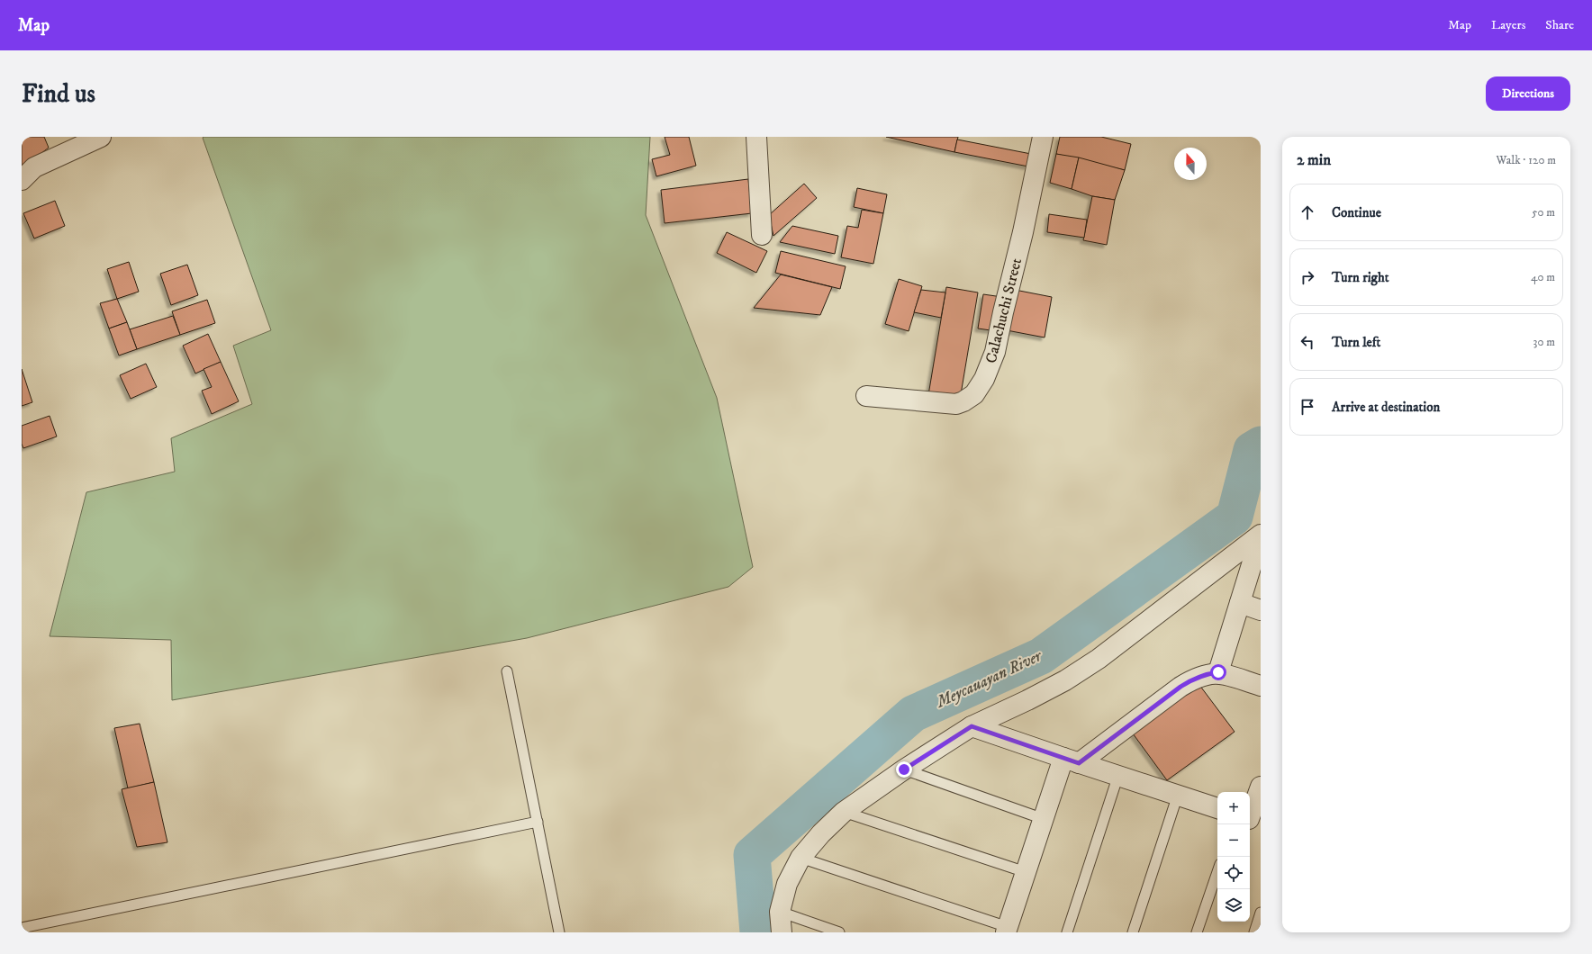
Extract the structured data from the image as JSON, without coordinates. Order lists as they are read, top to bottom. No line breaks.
{"streets":{"street":["Calachuchi Street"]},"water":["Meycauayan River"],"north":"top","page":{"header":"Map","nav":["Map","Layers","Share"],"buttons":"Directions","title":"Find us","heading":["2 min","Walk · 120 m"],"list":[["Continue","50 m"],["Turn right","40 m"],["Turn left","30 m"],"Arrive at destination"],"map_buttons":["+","−"]}}
